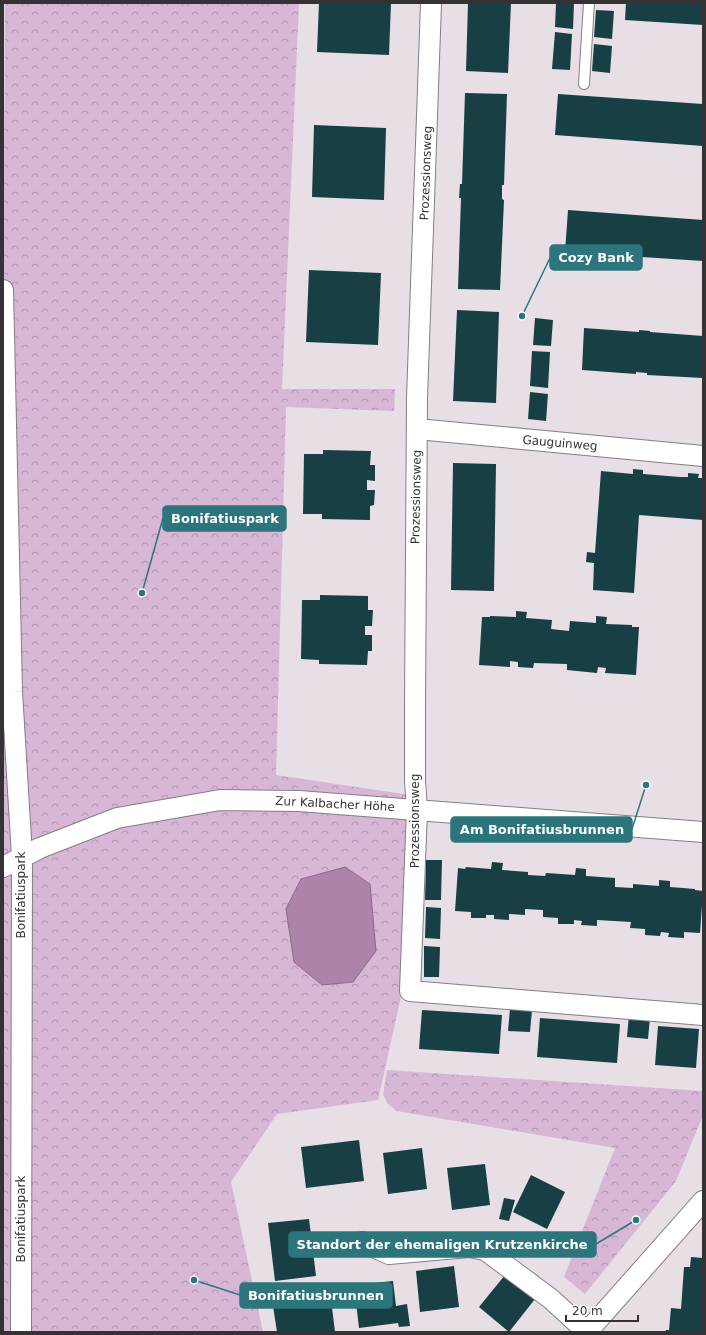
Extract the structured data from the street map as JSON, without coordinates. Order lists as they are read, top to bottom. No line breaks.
{"streets":{"street":["Prozessionsweg","Gauguinweg","Zur Kalbacher Höhe","Bonifatiuspark"]},"crossings":[["Prozessionsweg","Gauguinweg"],["Prozessionsweg","Zur Kalbacher Höhe"],["Zur Kalbacher Höhe","Bonifatiuspark"]],"places":["Cozy Bank","Bonifatiuspark","Am Bonifatiusbrunnen","Standort der ehemaligen Krutzenkirche","Bonifatiusbrunnen"],"scale_bar":"20 m"}
